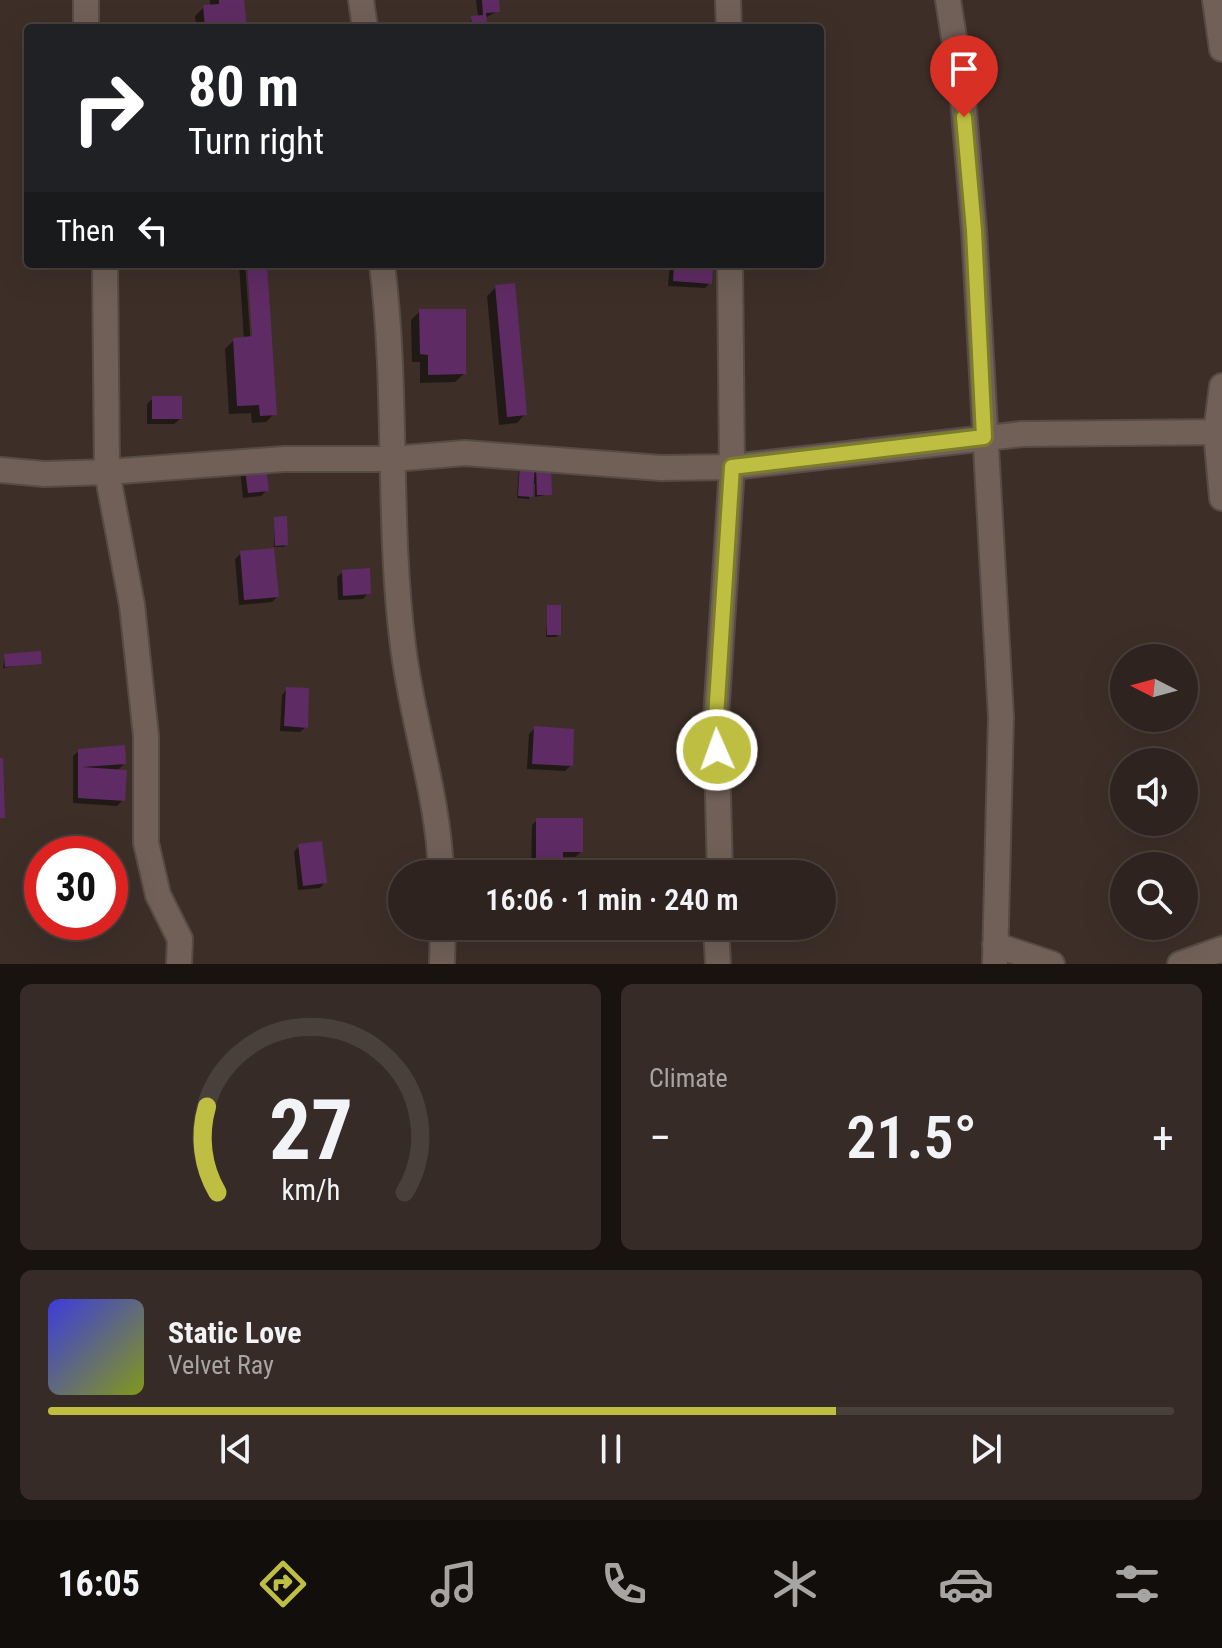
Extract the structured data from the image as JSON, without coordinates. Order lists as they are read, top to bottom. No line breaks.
{"north":"left","page":{"turn":["80 m","Turn right"],"then":"Then","limit":"30","trip":"16:06 · 1 min · 240 m","tile":"Climate","heat":["−","21.5°","+"],"song":["Static Love","Velvet Ray"],"tabs":"16:05","gauge":["27","km/h"]}}
